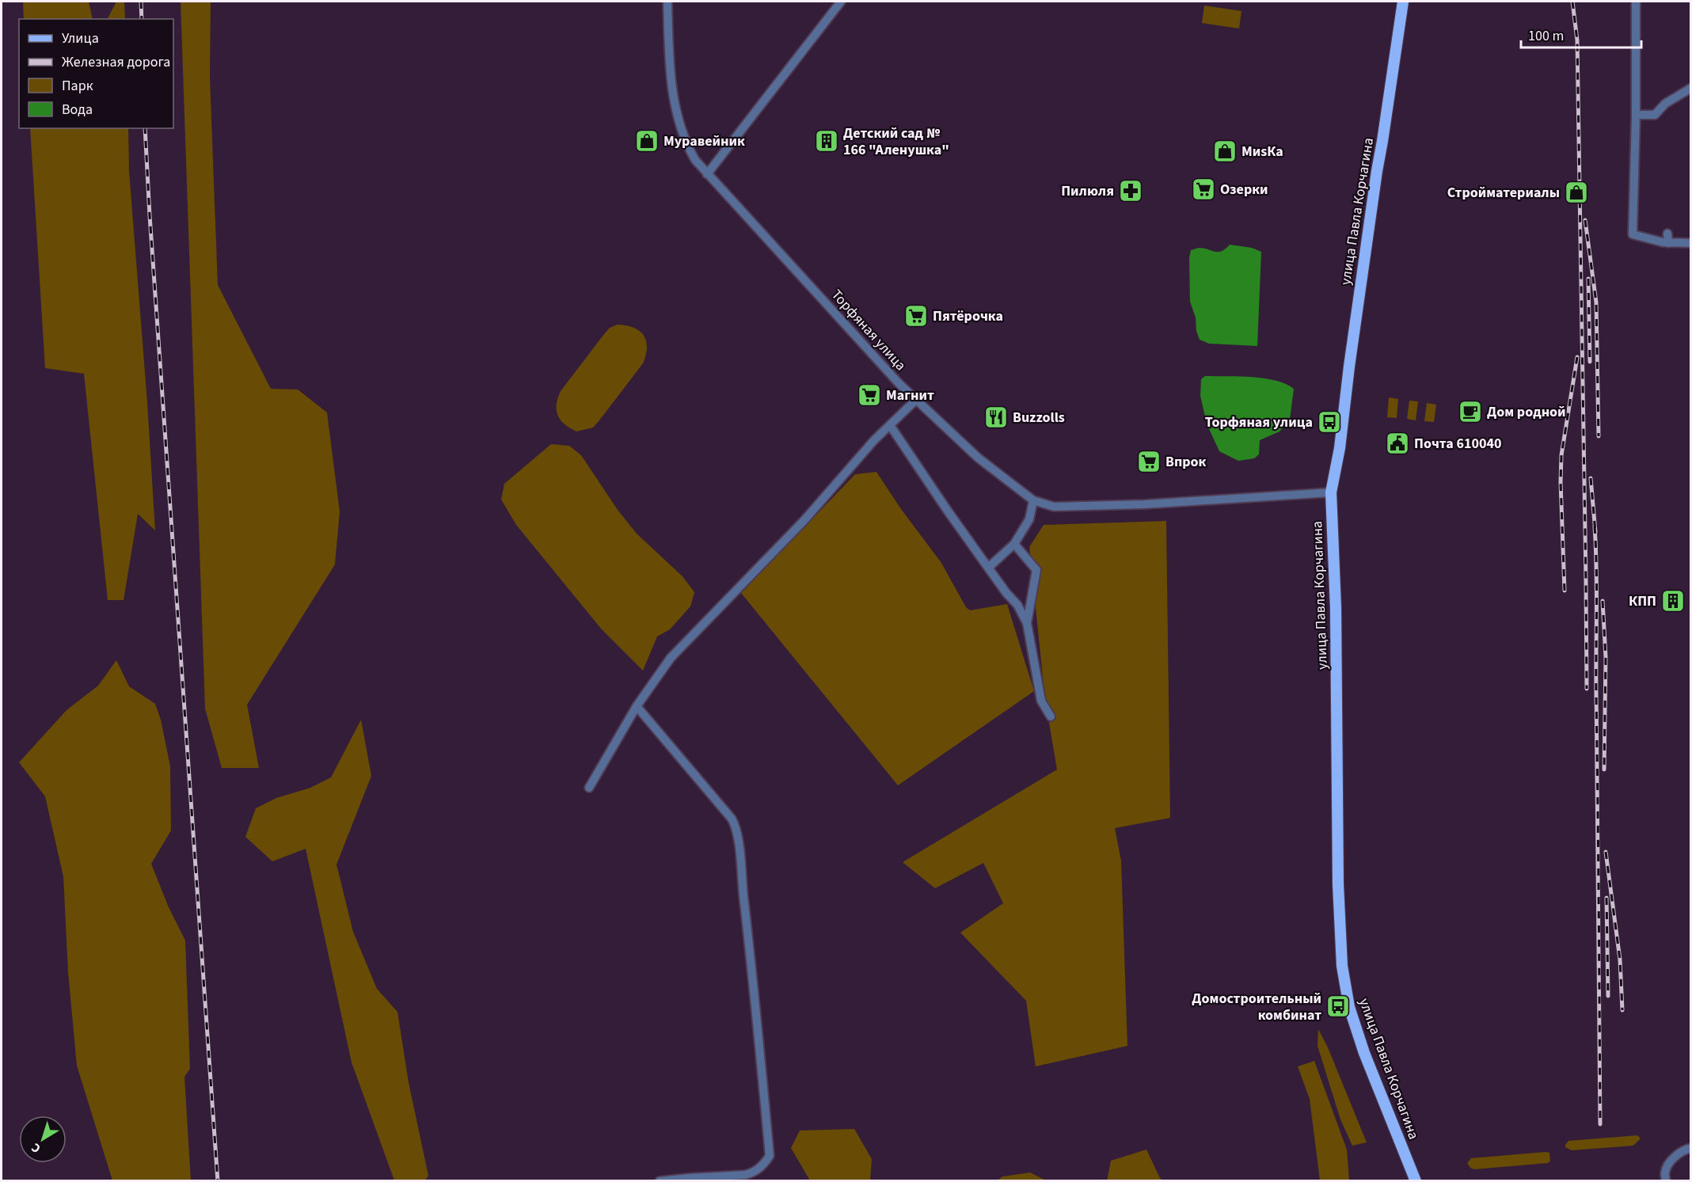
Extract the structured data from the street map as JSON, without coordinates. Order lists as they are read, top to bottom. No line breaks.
{"streets":{"main road":["улица Павла Корчагина"],"street":["Торфяная улица"]},"crossings":[["улица Павла Корчагина","Торфяная улица"]],"places":{"shop":["Муравейник","МиsКа","Стройматериалы"],"building":["Детский сад № 166 \"Аленушка\"","КПП"],"supermarket":["Озерки","Пятёрочка","Магнит","Впрок"],"pharmacy":["Пилюля"],"cafe":["Дом родной"],"restaurant":["Buzzolls"],"bus stop":["Торфяная улица","Домостроительный комбинат"],"public building":["Почта 610040"]},"legend":["Улица","Железная дорога","Парк","Вода"],"scale_bar":"100 m","north":"bottom left"}
